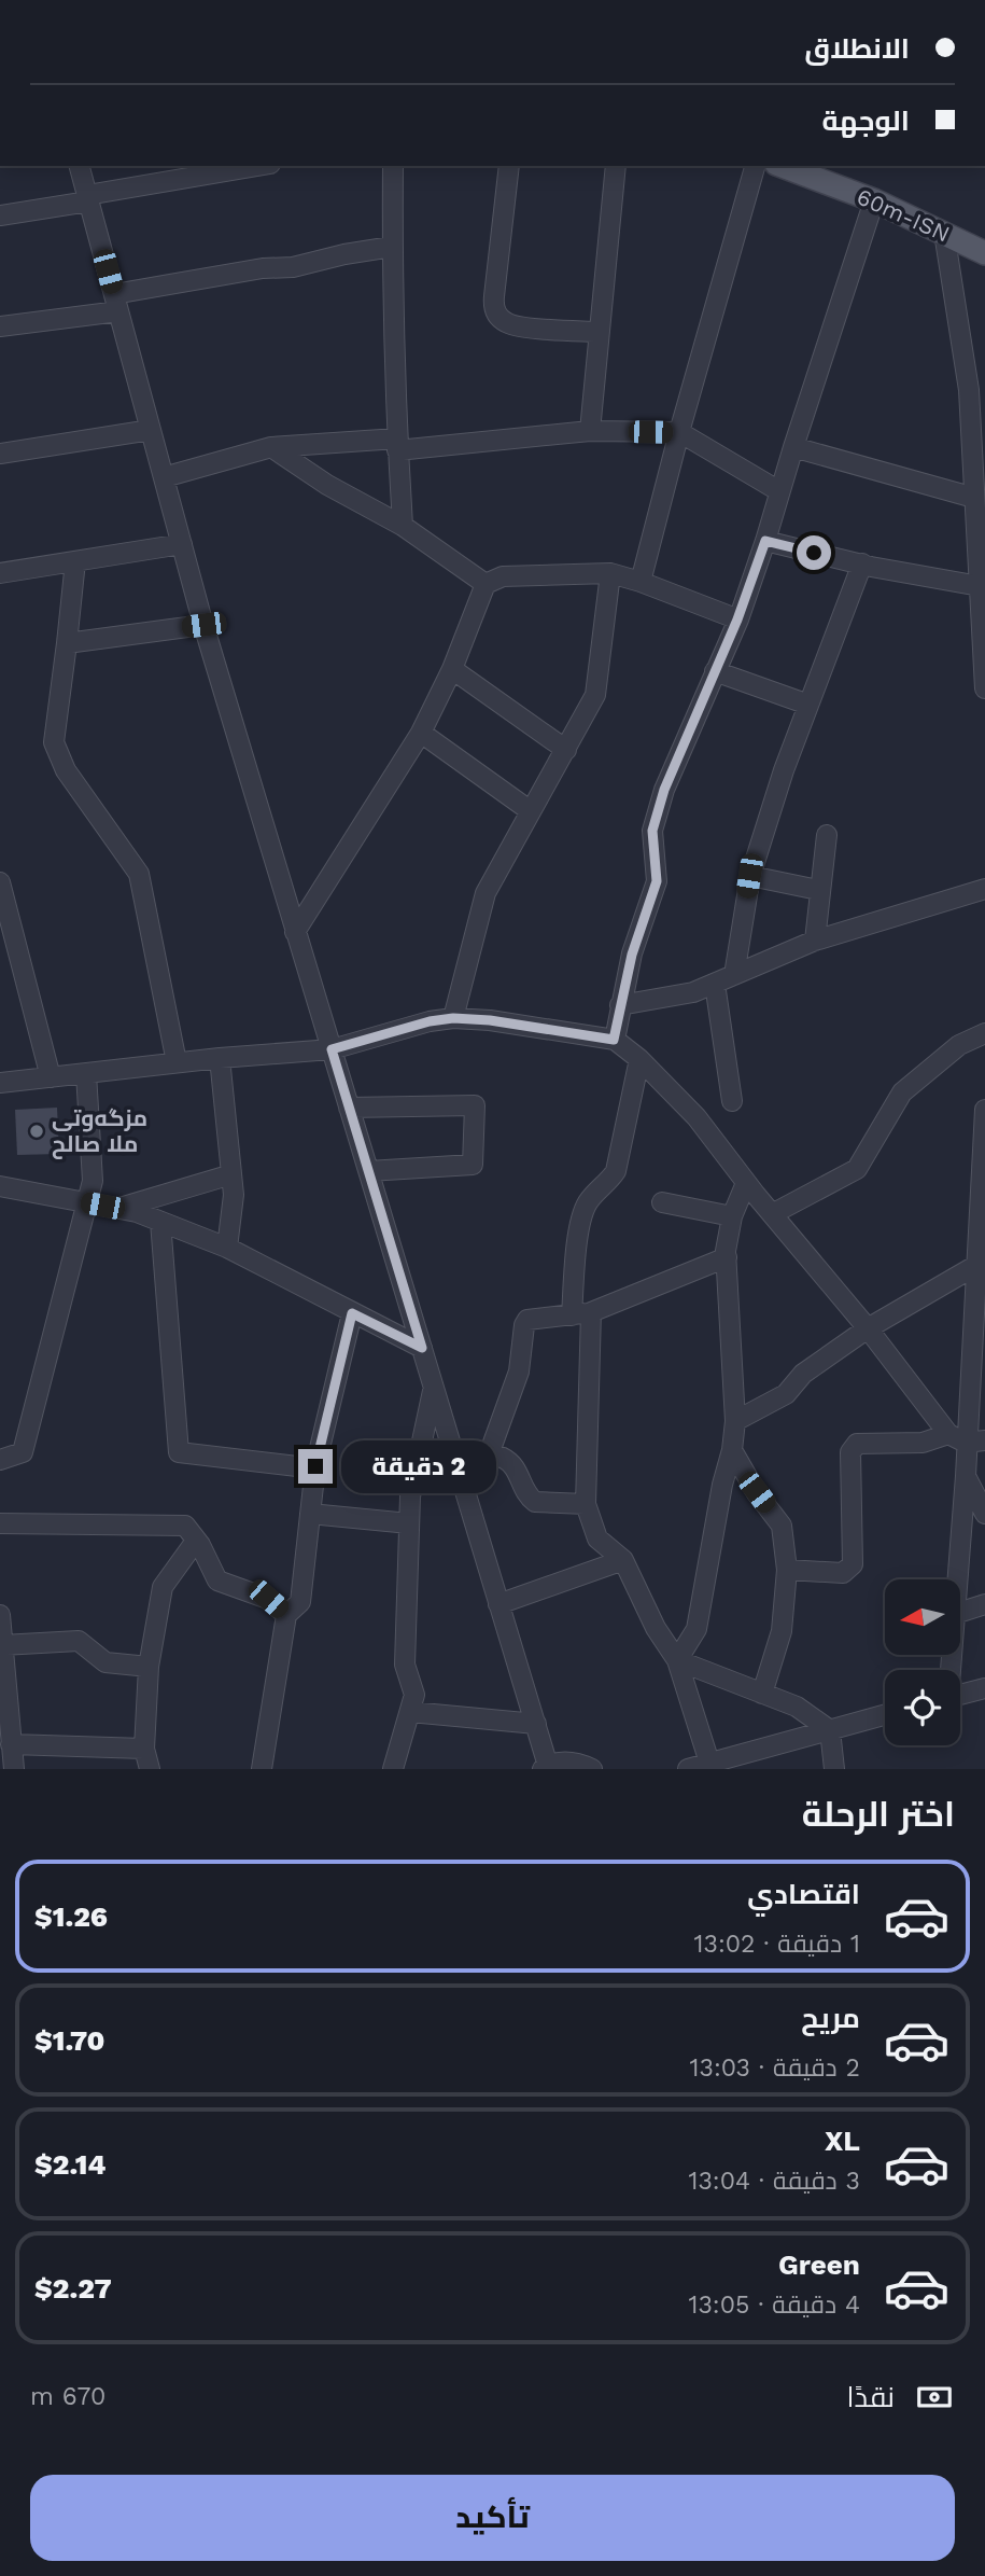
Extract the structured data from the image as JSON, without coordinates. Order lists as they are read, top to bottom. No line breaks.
{"streets":{"main road":["60m-ISN"]},"places":["مزگه‌وتی ملا صالح"],"north":"left","page":{"banner":["الانطلاق","الوجهة"],"bubble":"2 دقيقة","heading":"اختر الرحلة","list":[{"name":"اقتصادي","note":"1 دقيقة · 13:02","value":"$1.26"},{"name":"مريح","note":"2 دقيقة · 13:03","value":"$1.70"},{"name":"XL","note":"3 دقيقة · 13:04","value":"$2.14"},{"name":"Green","note":"4 دقيقة · 13:05","value":"$2.27"}],"pay":["نقدًا","670 m"],"buttons":"تأكيد"}}
